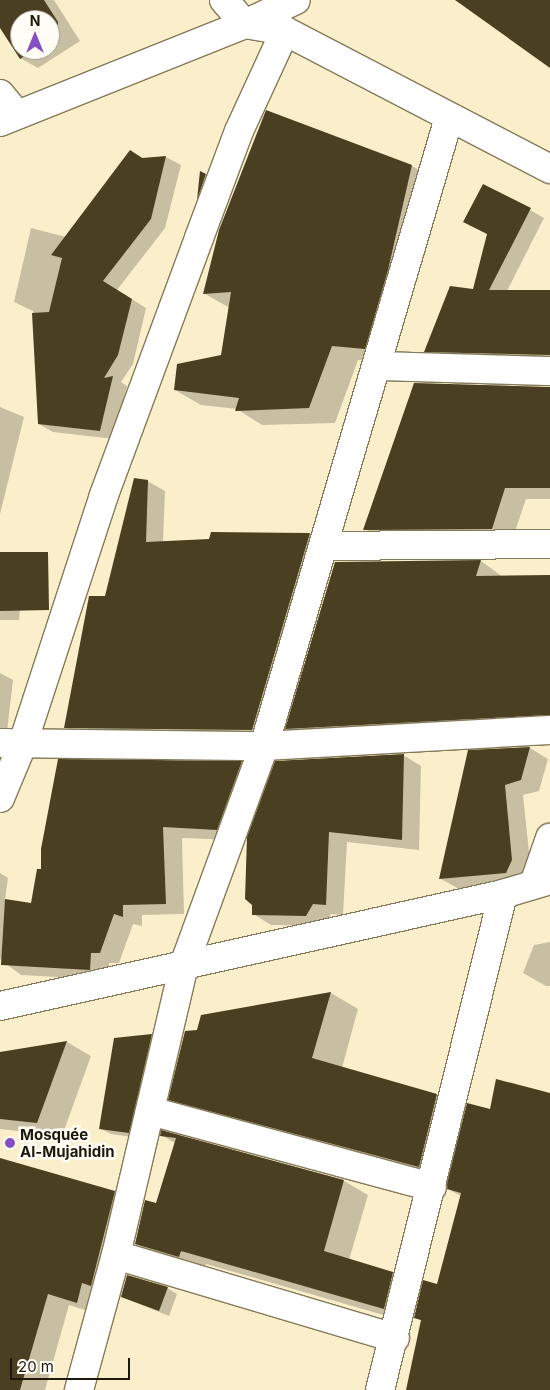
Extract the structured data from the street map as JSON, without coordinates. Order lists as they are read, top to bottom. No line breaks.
{"places":["Mosquée Al-Mujahidin"],"scale_bar":"20 m","north":"top"}
